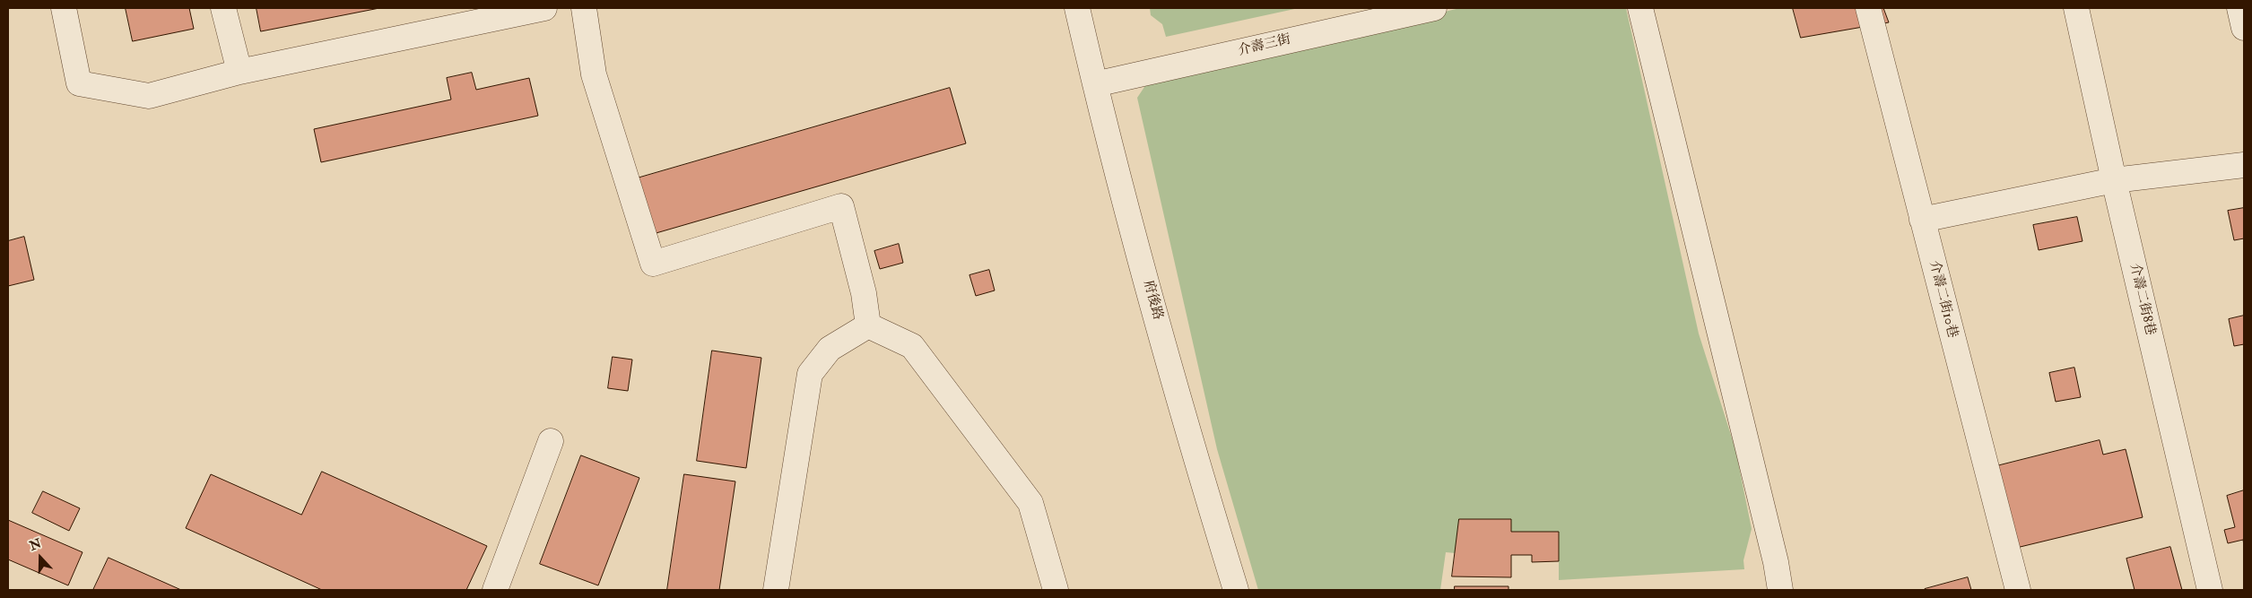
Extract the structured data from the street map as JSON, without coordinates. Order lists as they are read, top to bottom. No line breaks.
{"streets":{"street":["介壽三街","介壽二街10巷","介壽二街8巷","府後路"]},"crossings":[["介壽三街","府後路"]],"north":"top"}
